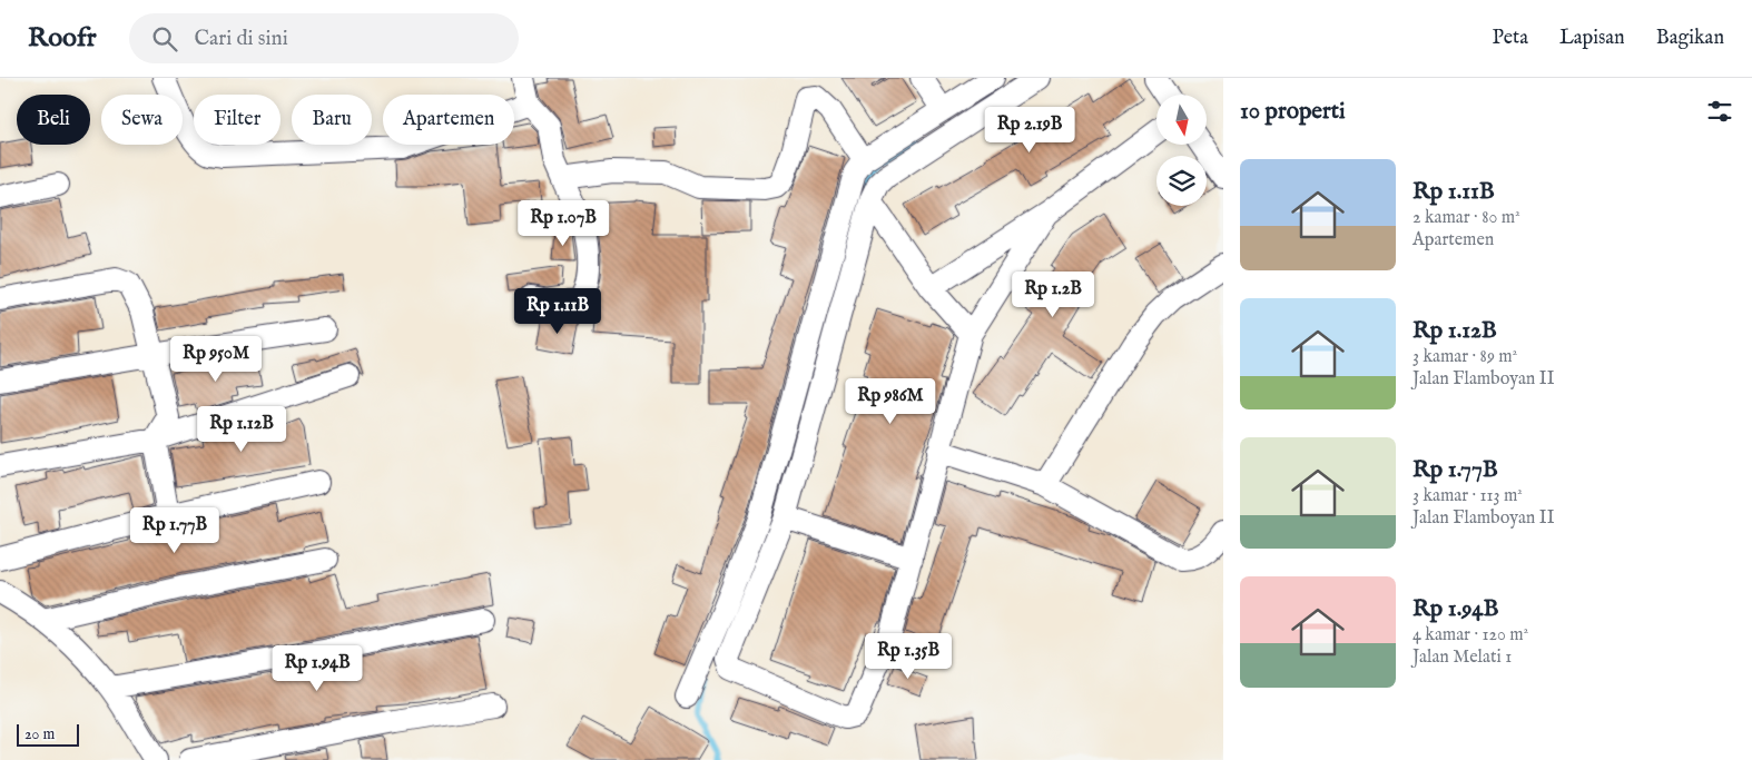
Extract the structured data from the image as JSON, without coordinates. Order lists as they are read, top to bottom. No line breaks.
{"scale_bar":"20 m","north":"bottom","page":{"header":"Roofr","search":"Cari di sini","nav":["Peta","Lapisan","Bagikan"],"heading":"10 properti","chip":["Beli","Sewa","Filter","Baru","Apartemen"],"price":["Rp 2.19B","Rp 1.07B","Rp 1.2B","Rp 1.11B","Rp 950M","Rp 986M","Rp 1.12B","Rp 1.77B","Rp 1.35B","Rp 1.94B"],"list":[{"name":"Rp 1.11B","note":"2 kamar · 80 m² · Apartemen"},{"name":"Rp 1.12B","note":"3 kamar · 89 m² · Jalan Flamboyan II"},{"name":"Rp 1.77B","note":"3 kamar · 113 m² · Jalan Flamboyan II"},{"name":"Rp 1.94B","note":"4 kamar · 120 m² · Jalan Melati 1"}],"scale":"20 m"}}
